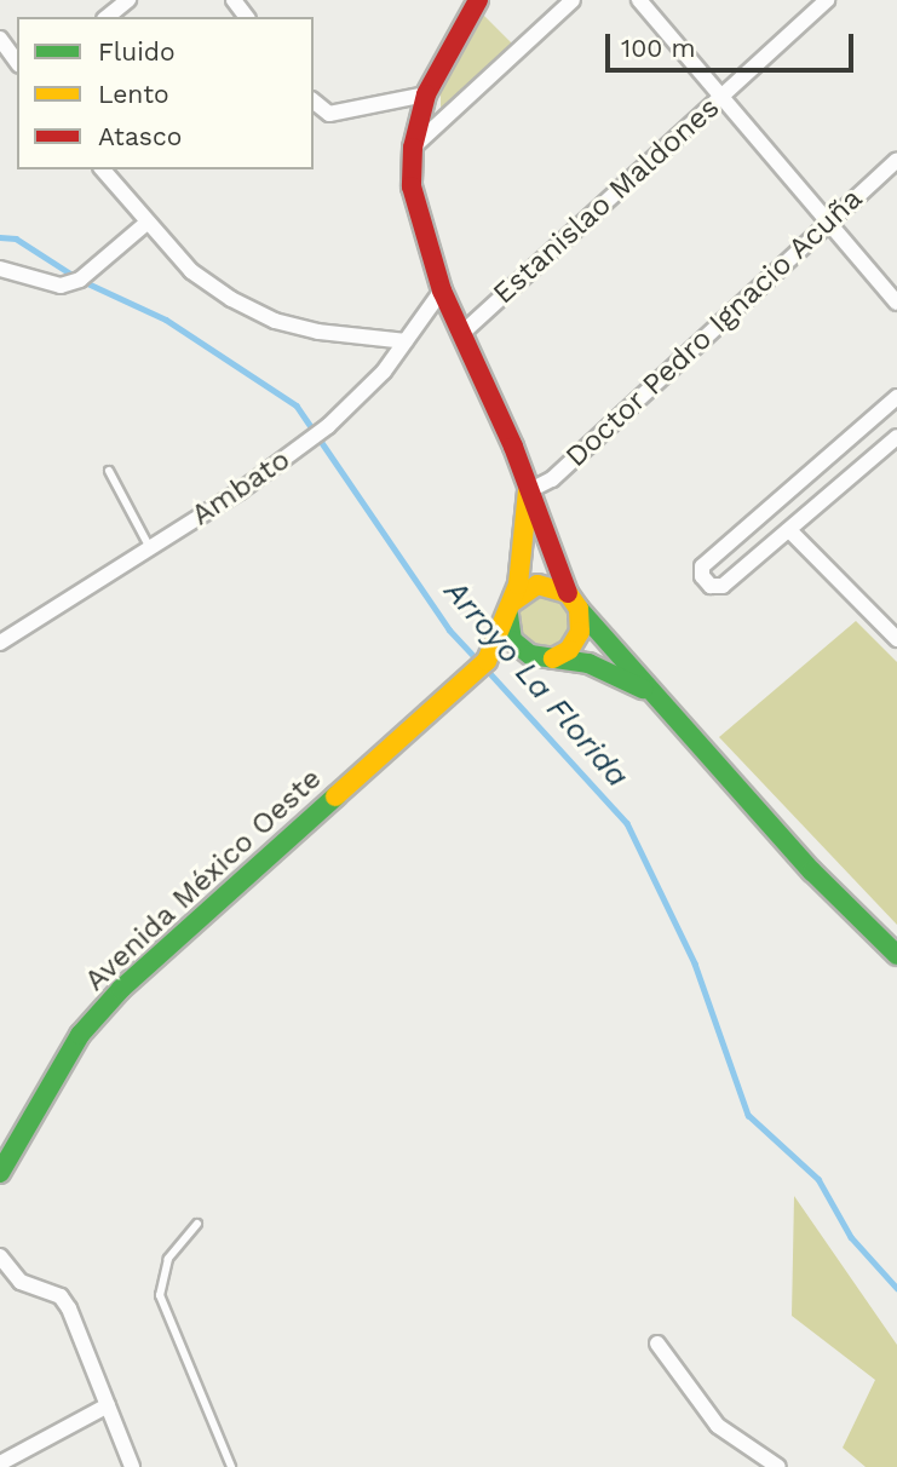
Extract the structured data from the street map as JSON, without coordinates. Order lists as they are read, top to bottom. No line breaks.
{"streets":{"main road":["Avenida México Oeste"],"street":["Estanislao Maldones","Doctor Pedro Ignacio Acuña","Ambato"]},"crossings":[["Doctor Pedro Ignacio Acuña","Avenida México Oeste"]],"water":["Arroyo La Florida"],"legend":["Fluido","Lento","Atasco"],"scale_bar":"100 m"}
